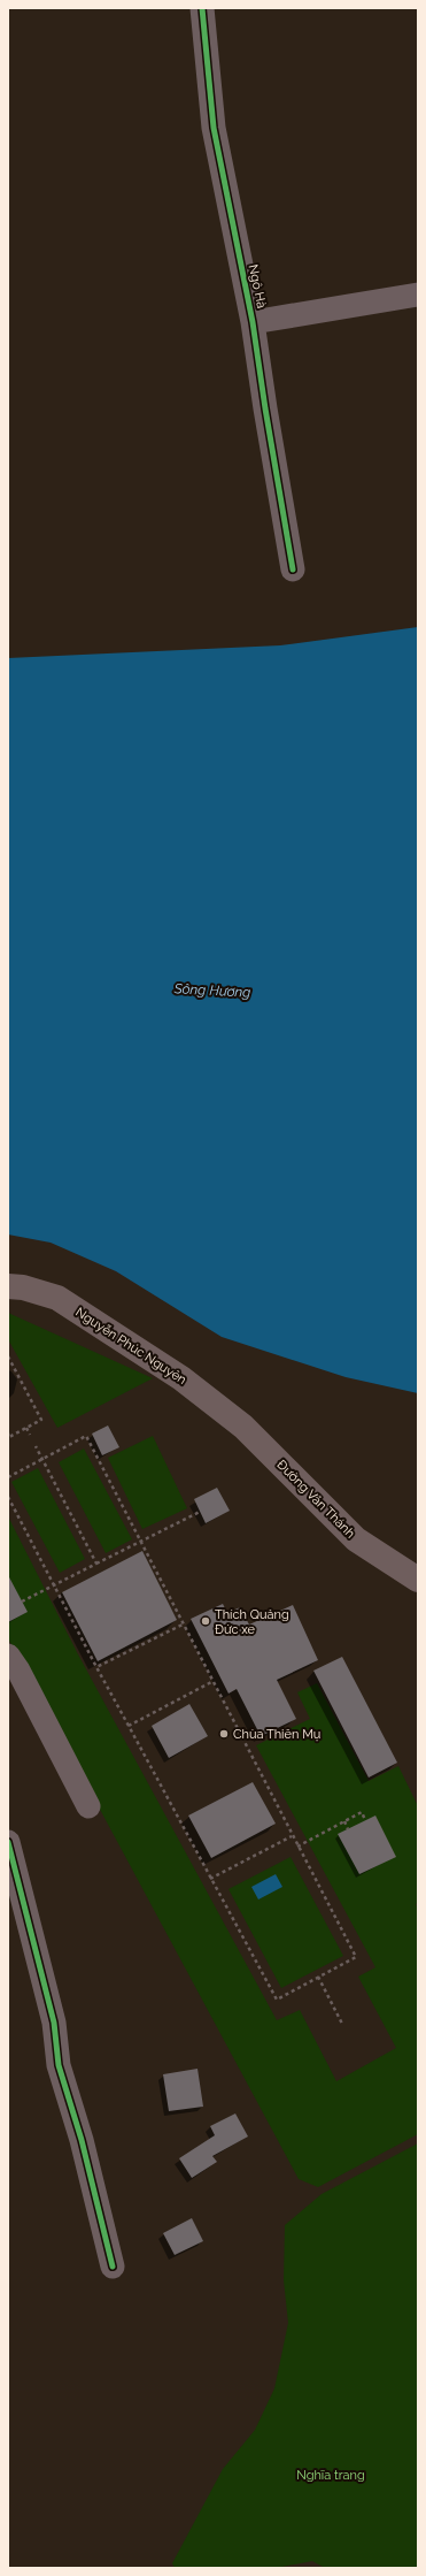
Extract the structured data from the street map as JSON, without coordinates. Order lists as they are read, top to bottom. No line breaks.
{"streets":{"main road":["Nguyễn Phúc Nguyên","Đường Văn Thánh"],"street":["Ngô Hà"]},"crossings":[["Nguyễn Phúc Nguyên","Đường Văn Thánh"]],"water":["Sông Hương"],"parks":["Nghĩa trang"],"places":["Thích Quảng Đức xe","Chùa Thiên Mụ"]}
